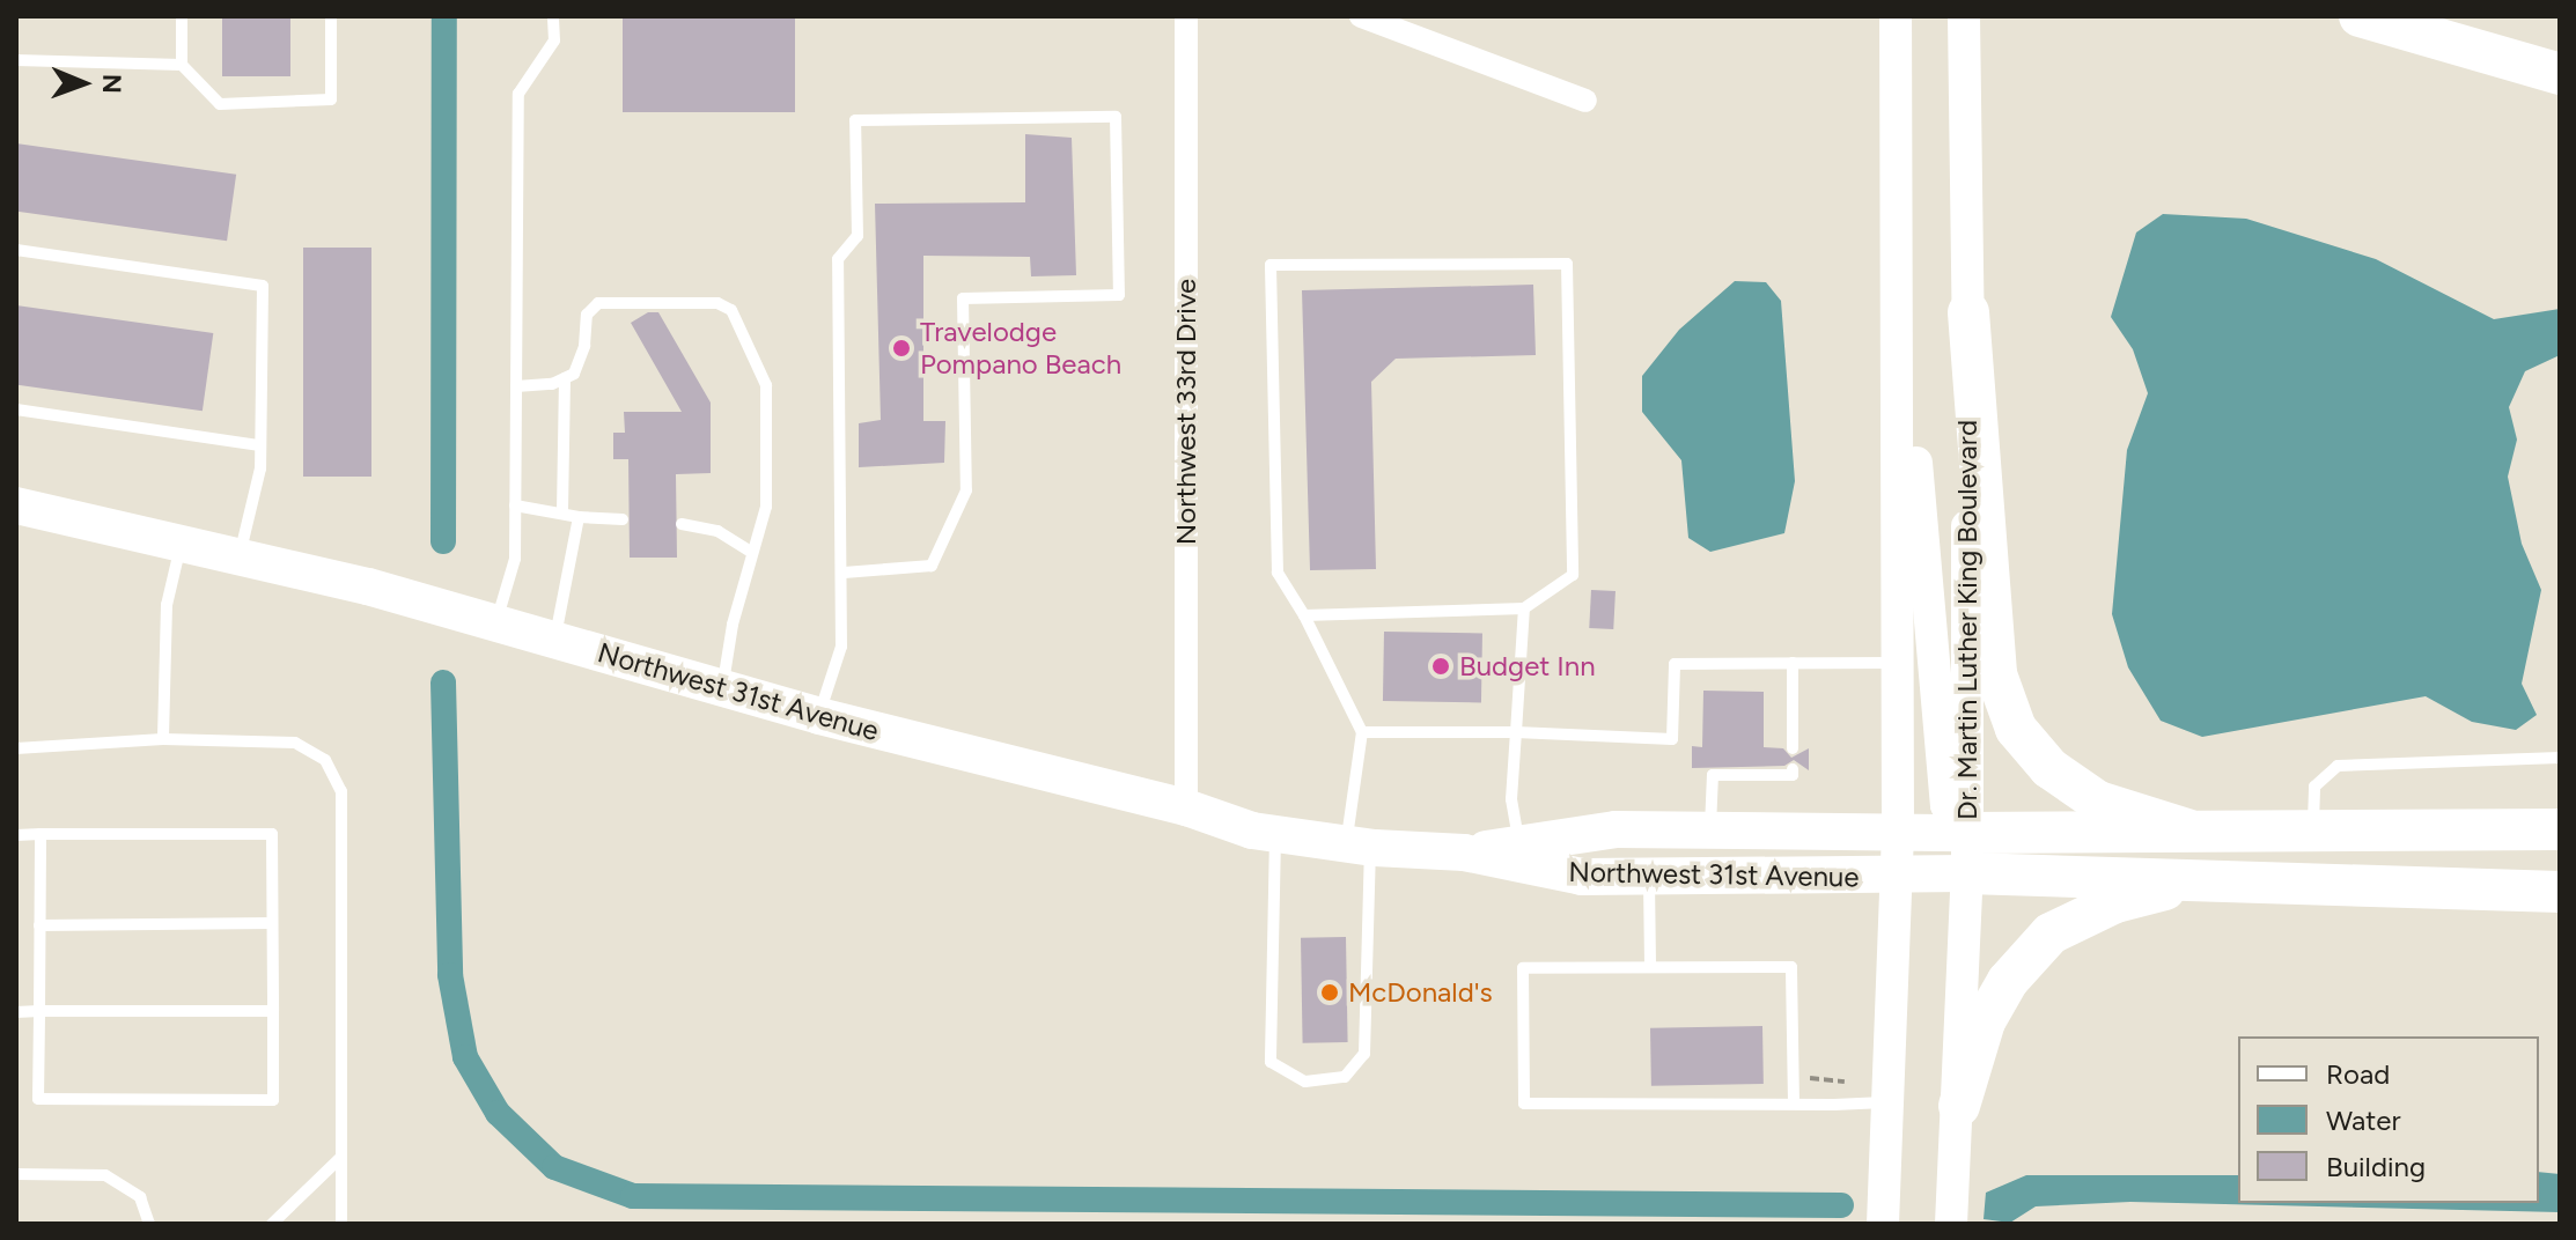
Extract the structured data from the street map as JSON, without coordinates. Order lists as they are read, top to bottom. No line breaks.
{"streets":{"main road":["Dr. Martin Luther King Boulevard","Northwest 31st Avenue"],"street":["Northwest 33rd Drive"]},"crossings":[["Northwest 33rd Drive","Northwest 31st Avenue"],["Dr. Martin Luther King Boulevard","Northwest 31st Avenue"]],"places":["Travelodge Pompano Beach","Budget Inn","McDonald's"],"legend":["Road","Water","Building"],"north":"right"}
